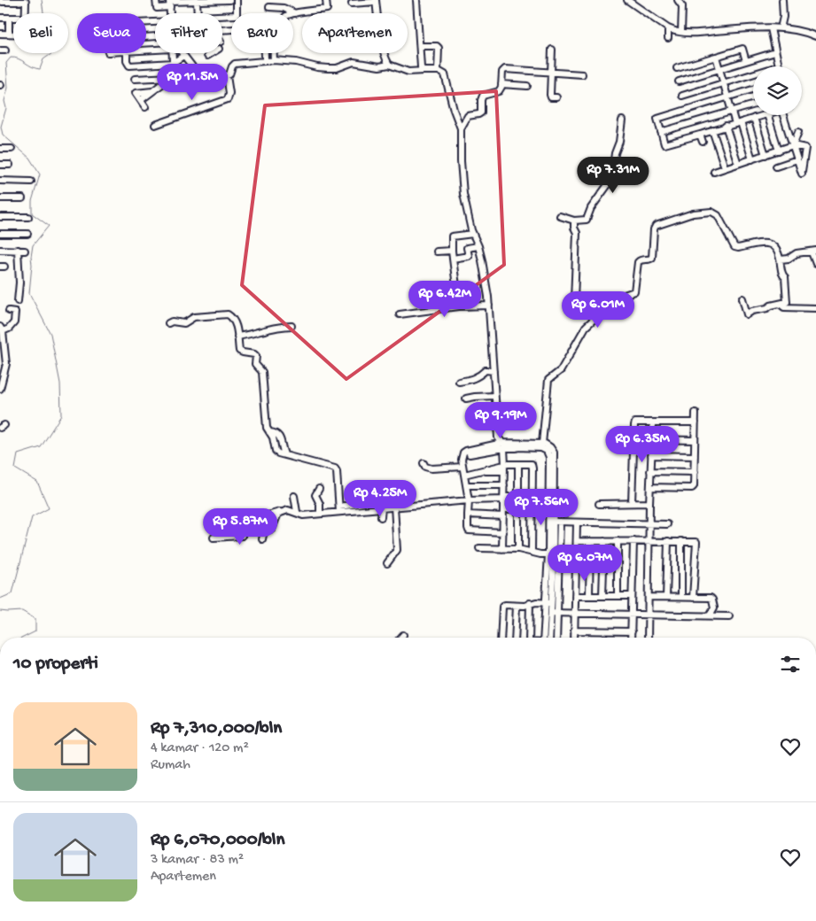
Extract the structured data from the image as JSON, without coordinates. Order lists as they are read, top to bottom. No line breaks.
{"page":{"chip":["Beli","Sewa","Filter","Baru","Apartemen"],"price":["Rp 11.5M","Rp 7.31M","Rp 6.42M","Rp 6.01M","Rp 9.19M","Rp 6.35M","Rp 4.25M","Rp 7.56M","Rp 5.87M","Rp 6.07M"],"heading":"10 properti","list":[{"name":"Rp 7,310,000/bln","note":"4 kamar · 120 m² · Rumah"},{"name":"Rp 6,070,000/bln","note":"3 kamar · 83 m² · Apartemen"}]}}
